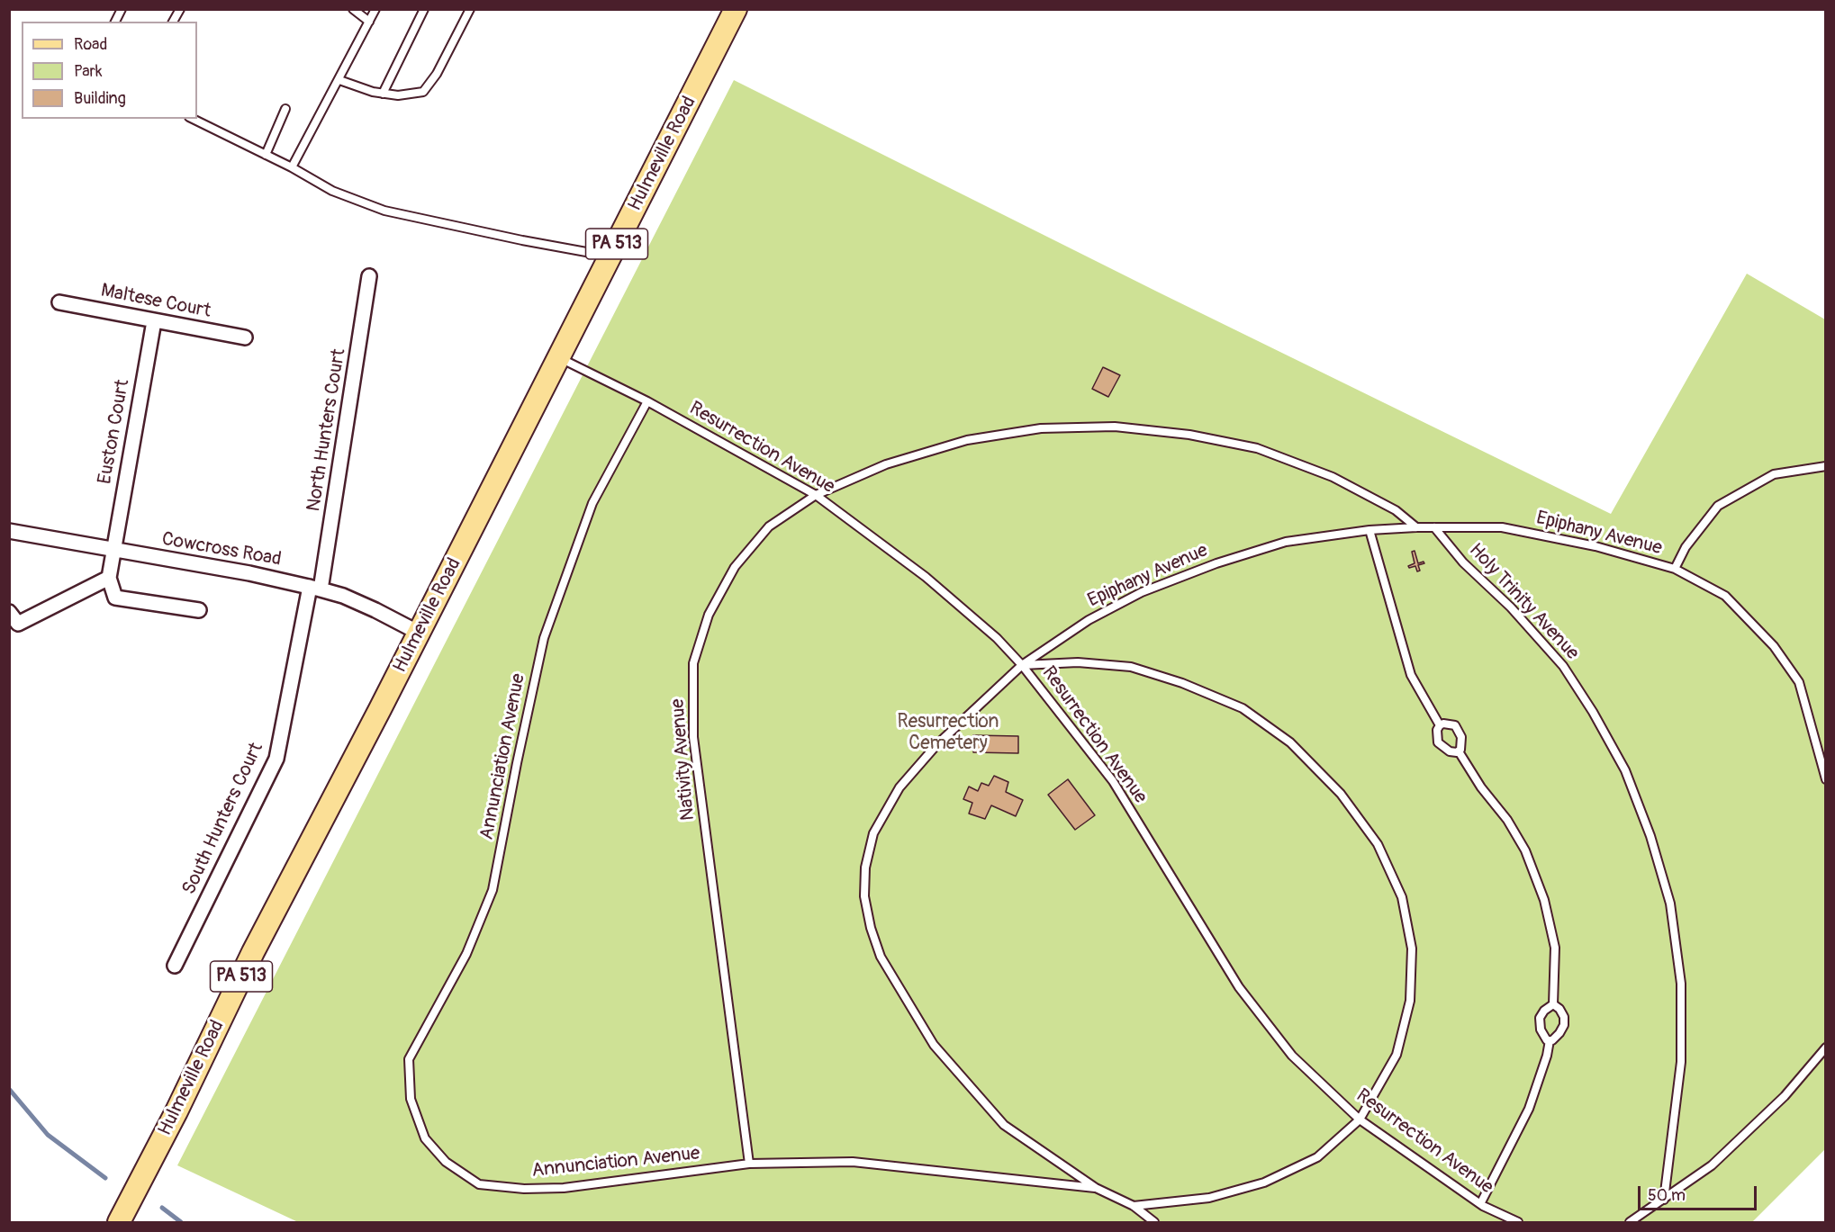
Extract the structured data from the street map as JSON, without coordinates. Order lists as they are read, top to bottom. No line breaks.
{"streets":{"main road":["Hulmeville Road","PA 513"],"street":["Maltese Court","North Hunters Court","Euston Court","Cowcross Road","South Hunters Court"],"lane":["Resurrection Avenue","Epiphany Avenue","Holy Trinity Avenue","Annunciation Avenue","Nativity Avenue"]},"crossings":[["Hulmeville Road","Resurrection Avenue"],["Hulmeville Road","Cowcross Road"],["Maltese Court","Euston Court"],["North Hunters Court","Cowcross Road"],["North Hunters Court","South Hunters Court"],["Euston Court","Cowcross Road"],["Resurrection Avenue","Epiphany Avenue"],["Resurrection Avenue","Annunciation Avenue"],["Resurrection Avenue","Nativity Avenue"],["Epiphany Avenue","Holy Trinity Avenue"],["Epiphany Avenue","Annunciation Avenue"],["Epiphany Avenue","Nativity Avenue"],["Cowcross Road","South Hunters Court"],["Annunciation Avenue","Nativity Avenue"]],"parks":["Resurrection Cemetery"],"legend":["Road","Park","Building"],"scale_bar":"50 m"}
